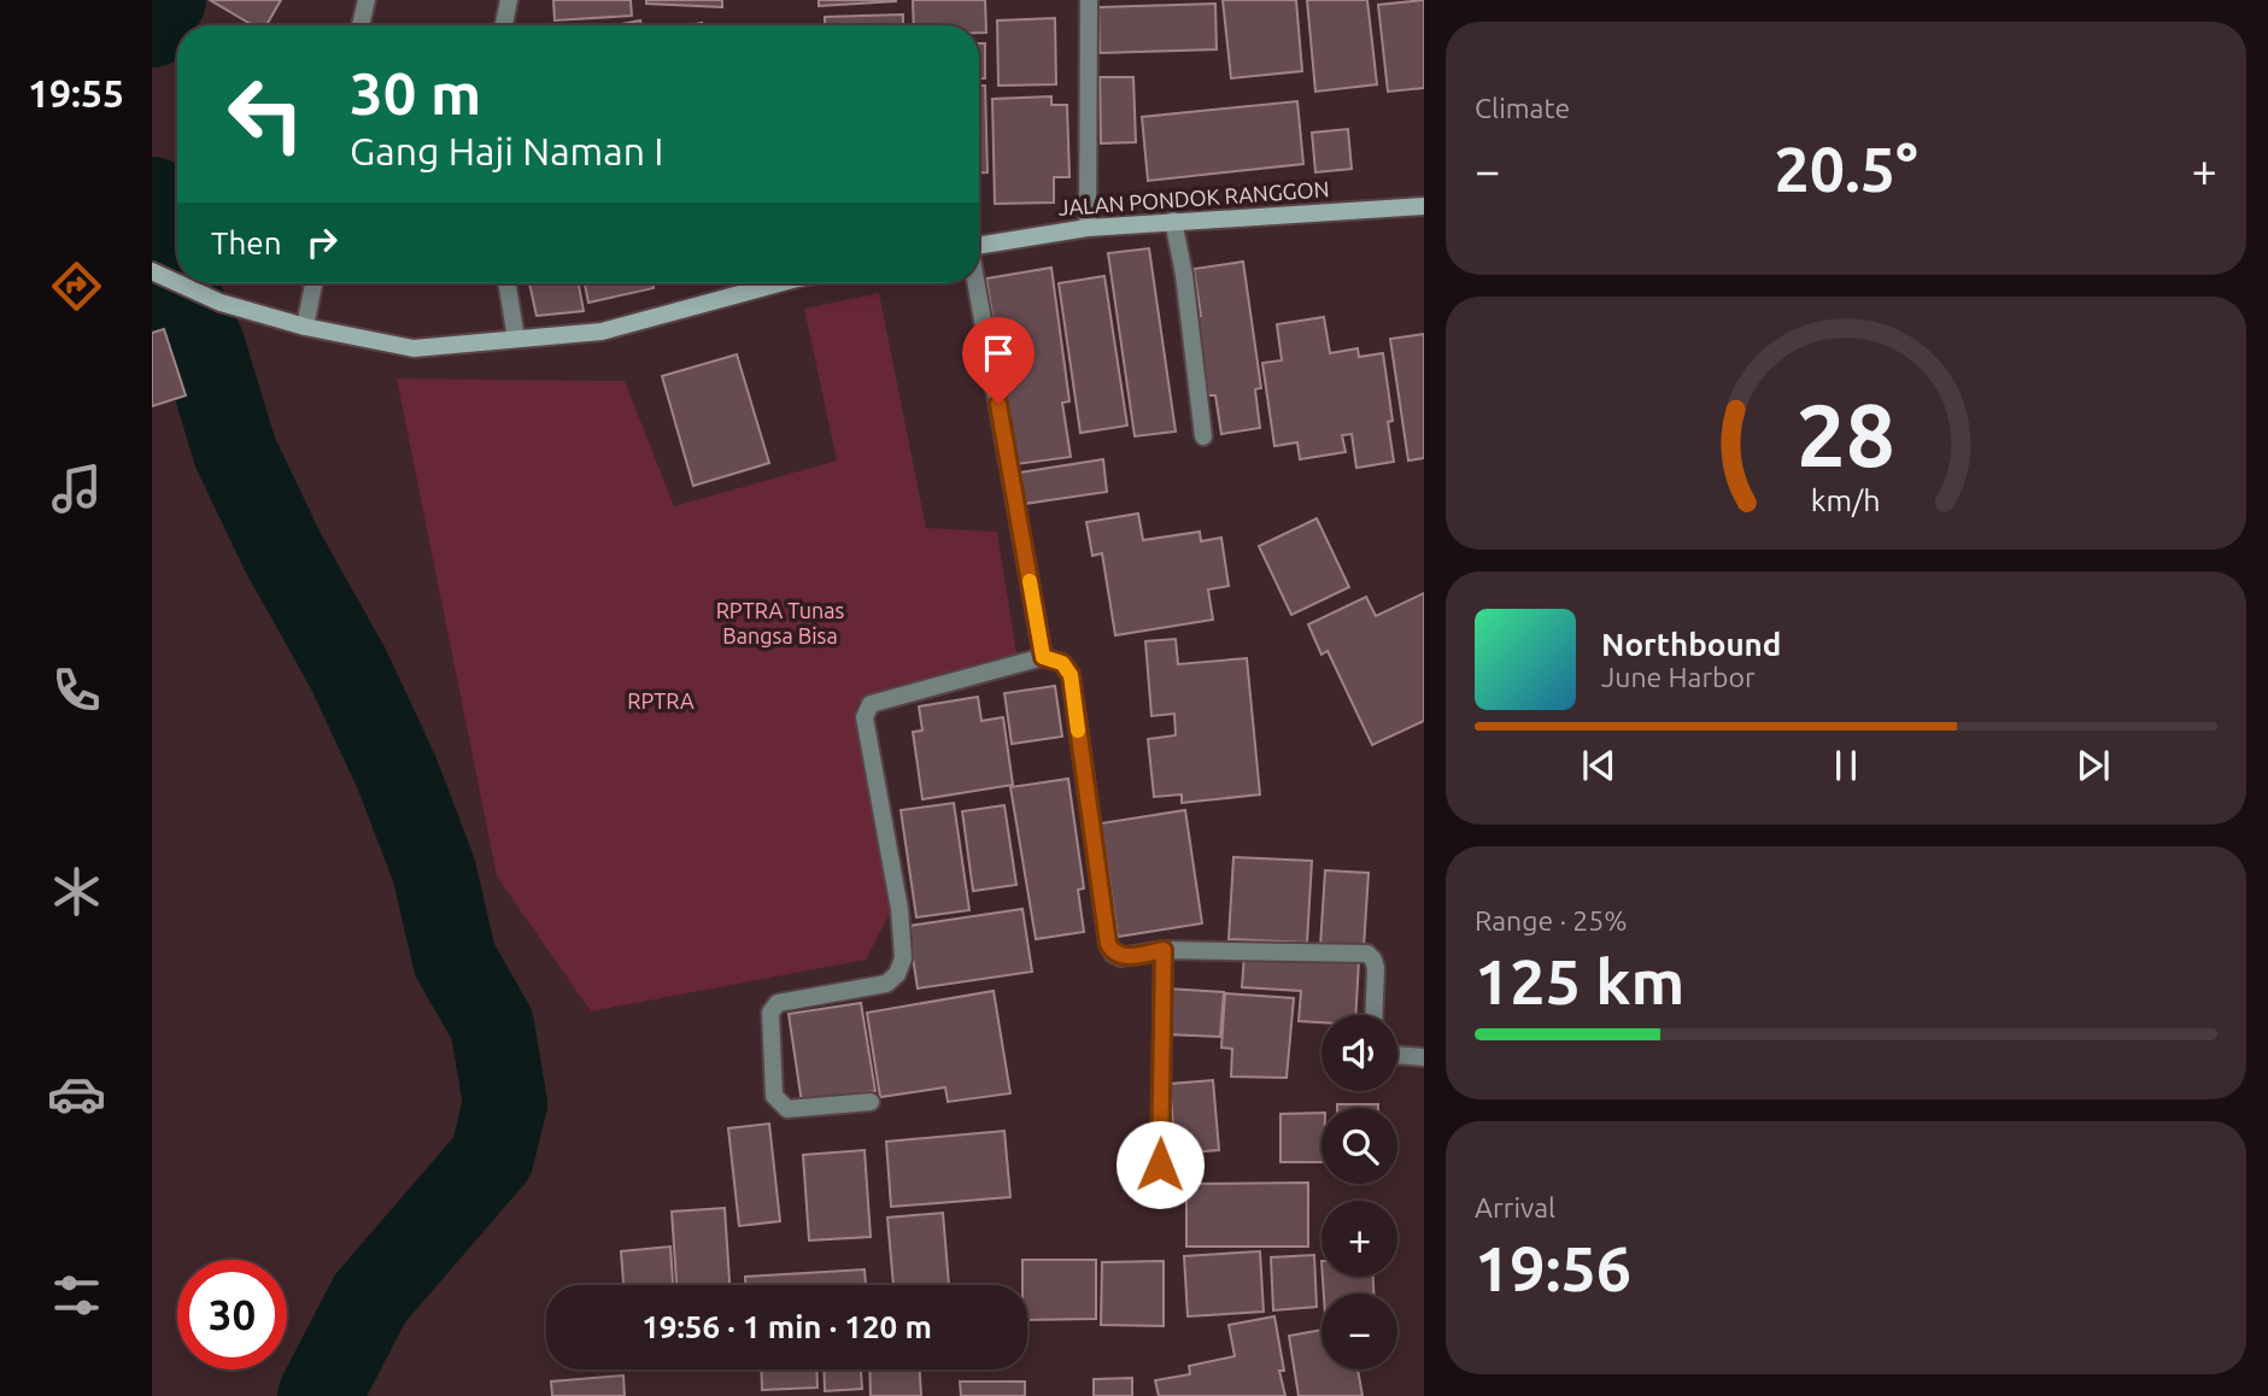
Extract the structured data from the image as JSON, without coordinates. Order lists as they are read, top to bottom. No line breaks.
{"streets":{"street":["JALAN PONDOK RANGGON"]},"parks":["RPTRA Tunas Bangsa Bisa","RPTRA"],"page":{"tabs":"19:55","tile":["Climate",["Range · 25%","125 km"],["Arrival","19:56"]],"turn":["30 m","Gang Haji Naman I"],"heat":["−","20.5°","+"],"then":"Then","song":["Northbound","June Harbor"],"map_buttons":["+","−"],"limit":"30","trip":"19:56 · 1 min · 120 m","gauge":["28","km/h"]}}
